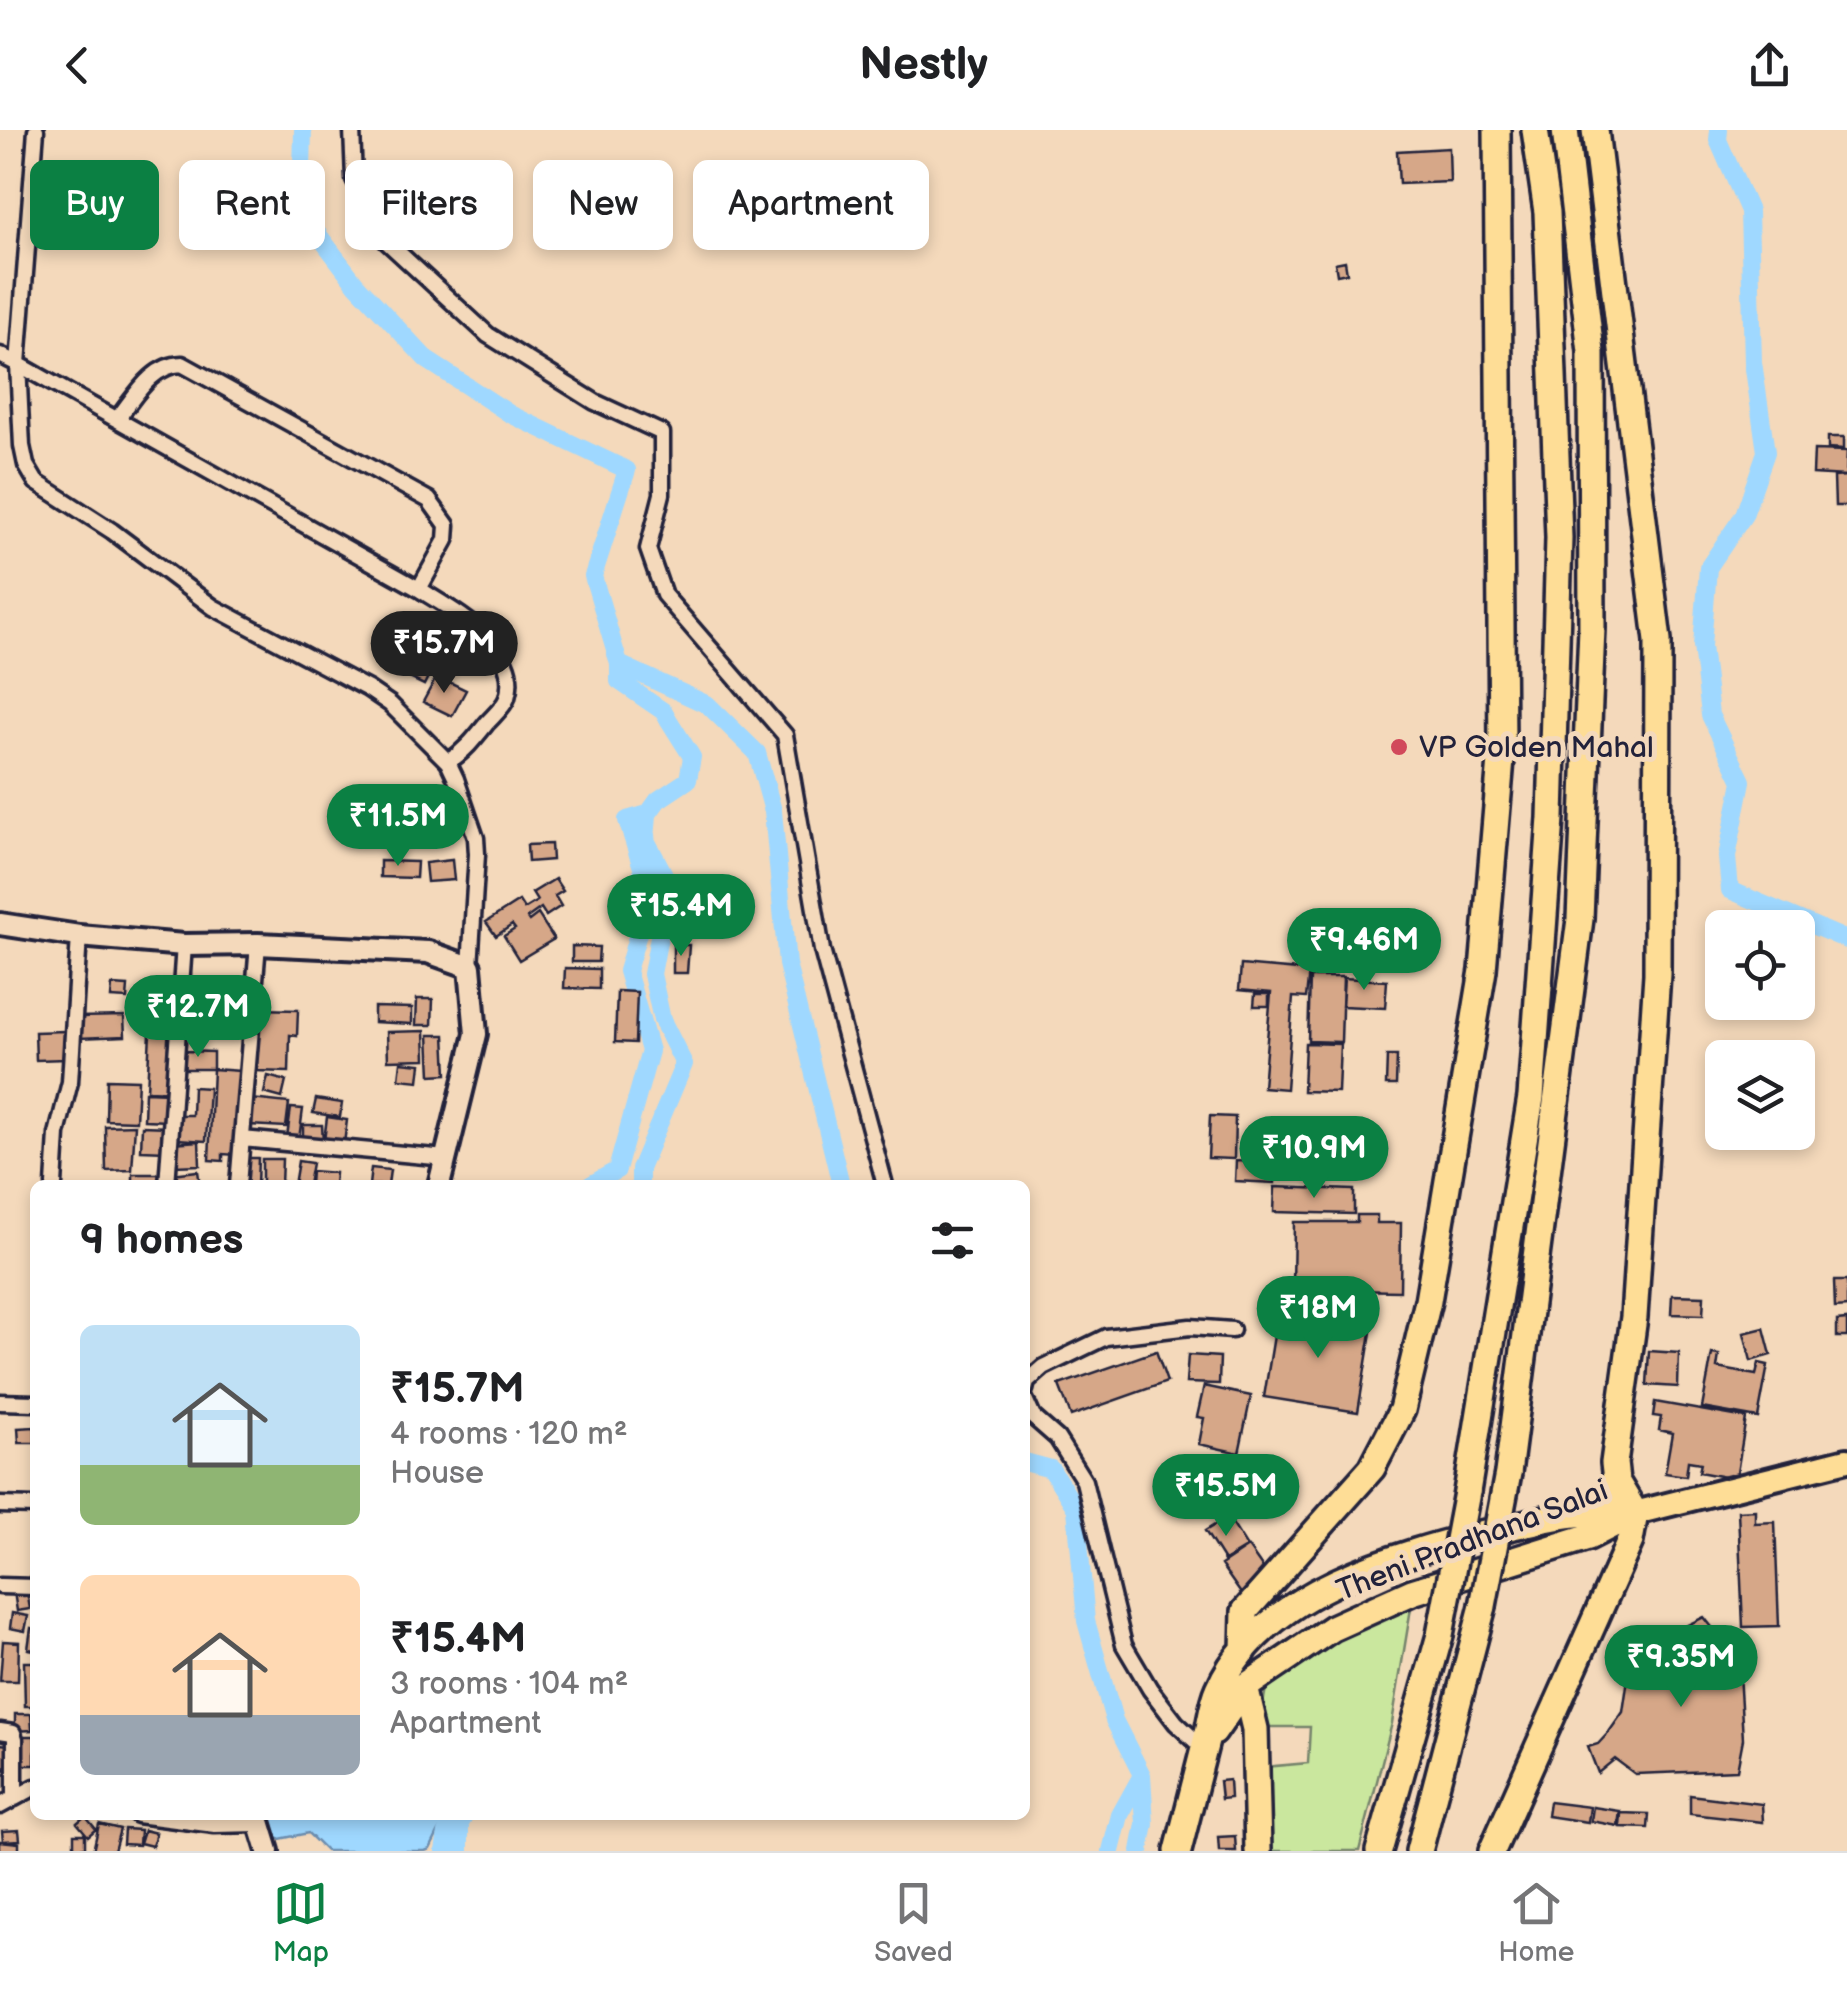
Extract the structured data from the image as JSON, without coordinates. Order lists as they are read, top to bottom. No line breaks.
{"streets":{"highway":["Theni Pradhana Salai"]},"places":["VP Golden Mahal"],"page":{"header":"Nestly","chip":["Buy","Rent","Filters","New","Apartment"],"price":["₹15.7M","₹11.5M","₹15.4M","₹9.46M","₹12.7M","₹10.9M","₹18M","₹15.5M","₹9.35M"],"heading":"9 homes","list":[{"name":"₹15.7M","note":"4 rooms · 120 m² · House"},{"name":"₹15.4M","note":"3 rooms · 104 m² · Apartment"}],"tabs":["Map","Saved","Home"]}}
